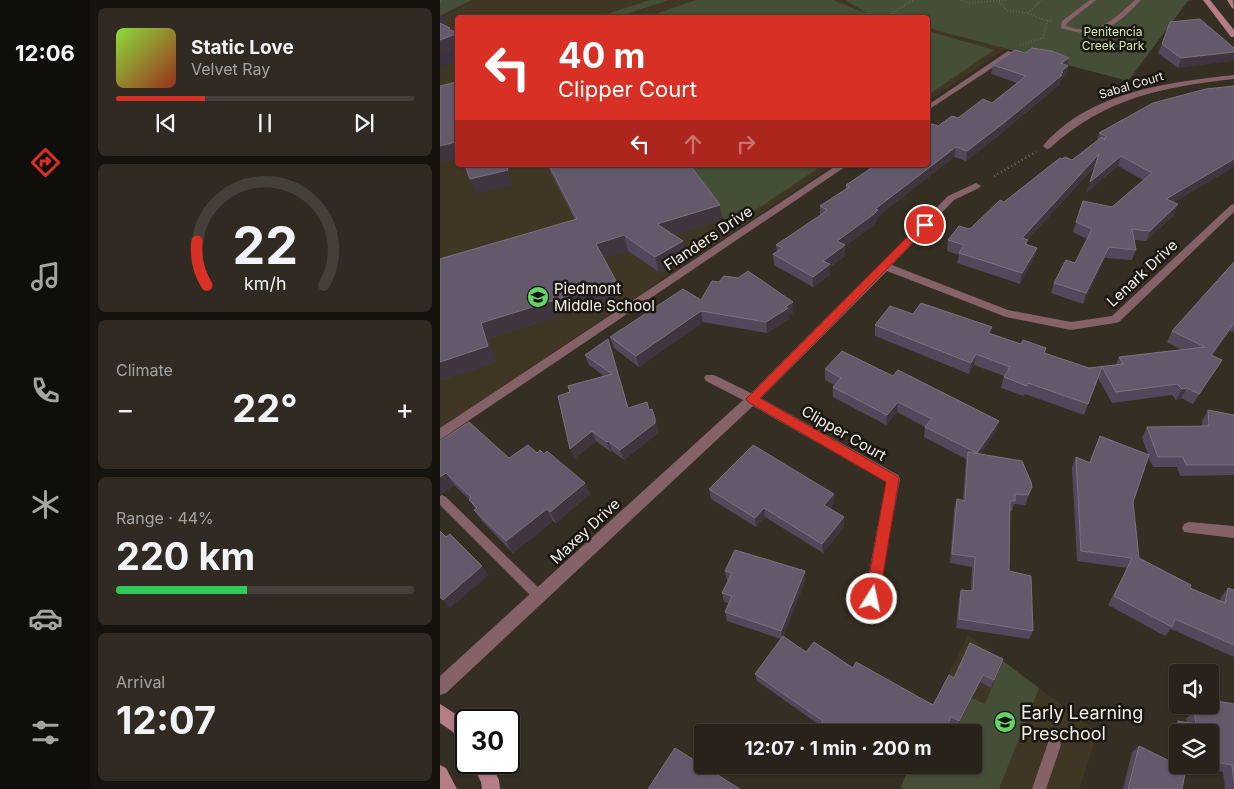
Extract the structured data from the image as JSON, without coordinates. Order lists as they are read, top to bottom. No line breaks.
{"streets":{"street":["Sabal Court","Flanders Drive","Lenark Drive","Clipper Court","Maxey Drive"]},"crossings":[["Lenark Drive","Maxey Drive"],["Clipper Court","Maxey Drive"]],"parks":["Penitencia Creek Park"],"places":{"school or university":["Piedmont Middle School","Early Learning Preschool"]},"page":{"tabs":"12:06","turn":["40 m","Clipper Court"],"song":["Static Love","Velvet Ray"],"tile":["Climate",["Range · 44%","220 km"],["Arrival","12:07"]],"heat":["−","22°","+"],"limit":"30","trip":"12:07 · 1 min · 200 m","gauge":["22","km/h"]}}
